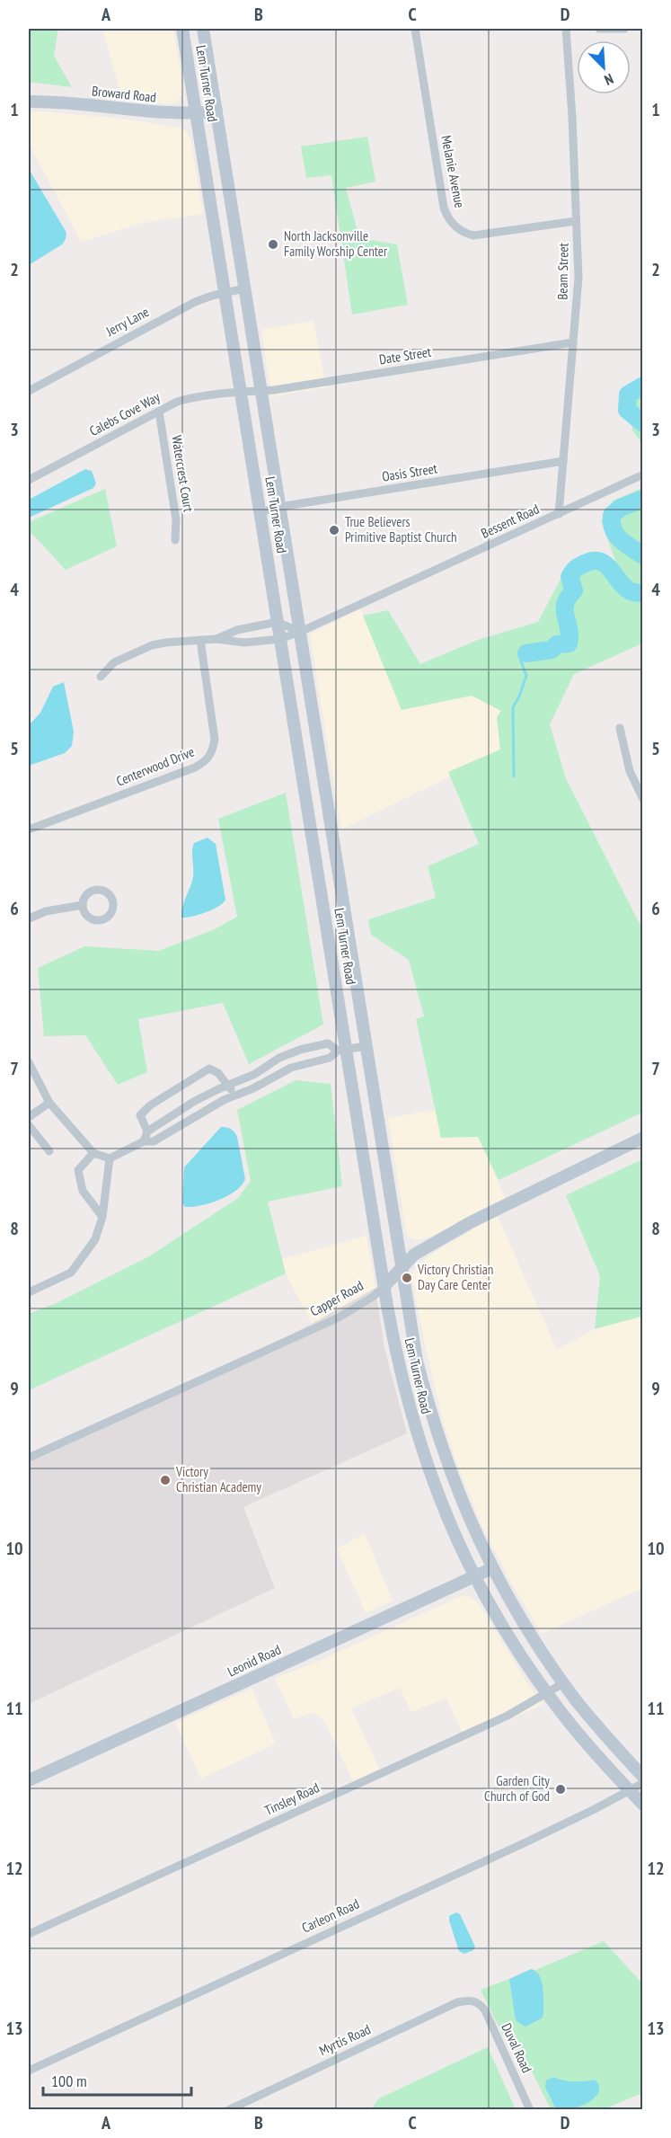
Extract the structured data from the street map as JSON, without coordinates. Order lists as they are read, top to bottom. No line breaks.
{"streets":{"main road":["Lem Turner Road","Broward Road","Capper Road","Leonid Road"],"street":["Melanie Avenue","Beam Street","Jerry Lane","Date Street","Calebs Cove Way","Oasis Street","Watercrest Court","Bessent Road","Centerwood Drive","Tinsley Road","Carleon Road","Myrtis Road","Duval Road"]},"crossings":[["Lem Turner Road","Broward Road"],["Lem Turner Road","Jerry Lane"],["Lem Turner Road","Date Street"],["Lem Turner Road","Calebs Cove Way"],["Lem Turner Road","Oasis Street"],["Lem Turner Road","Bessent Road"],["Lem Turner Road","Capper Road"],["Lem Turner Road","Leonid Road"],["Lem Turner Road","Tinsley Road"],["Lem Turner Road","Carleon Road"],["Melanie Avenue","Beam Street"],["Beam Street","Date Street"],["Beam Street","Oasis Street"],["Beam Street","Bessent Road"],["Date Street","Calebs Cove Way"],["Calebs Cove Way","Watercrest Court"],["Bessent Road","Centerwood Drive"],["Myrtis Road","Duval Road"]],"places":["North Jacksonville Family Worship Center","True Believers Primitive Baptist Church","Victory Christian Day Care Center","Victory Christian Academy","Garden City Church of God"],"scale_bar":"100 m","north":"bottom right","grid":{"columns":["A","B","C","D"],"rows":["1","2","3","4","5","6","7","8","9","10","11","12","13"]}}
